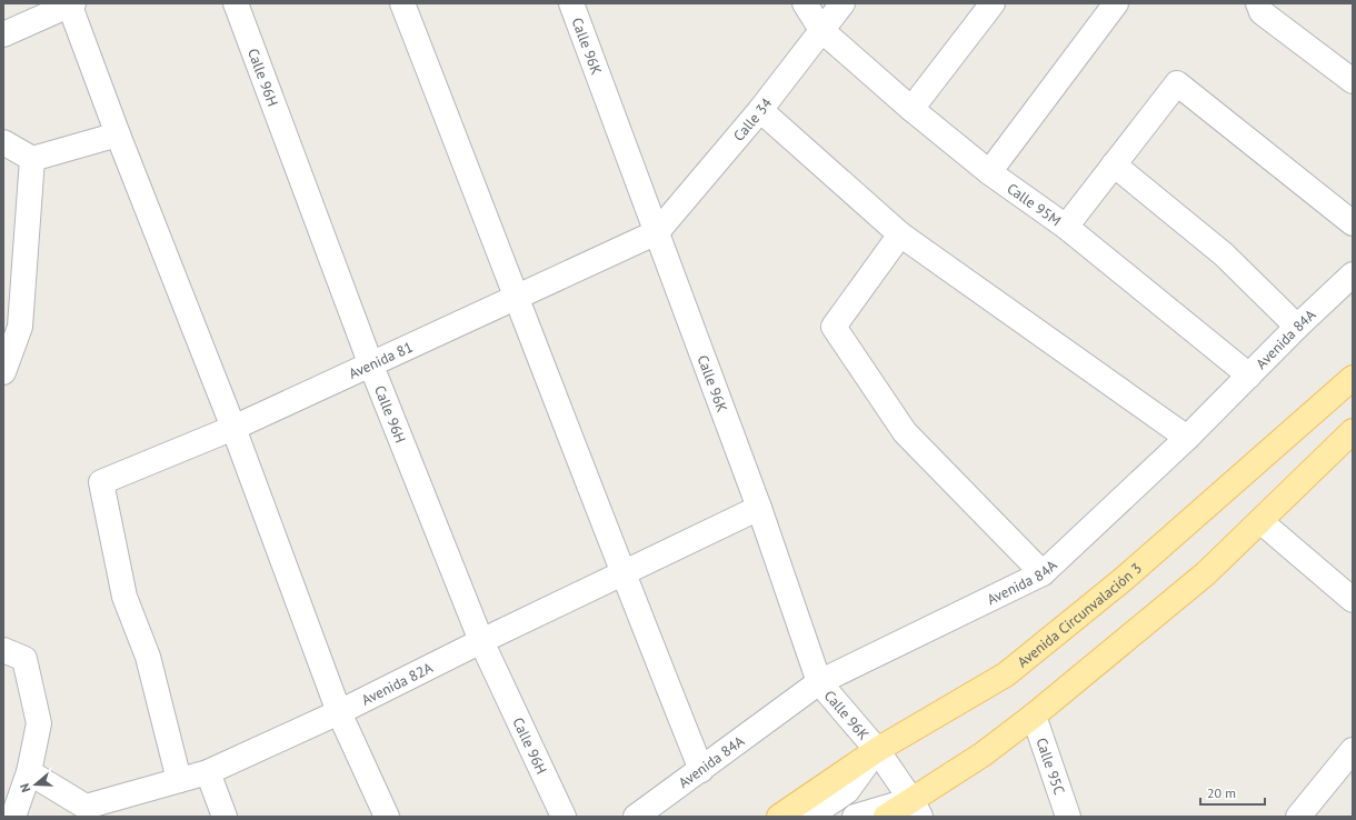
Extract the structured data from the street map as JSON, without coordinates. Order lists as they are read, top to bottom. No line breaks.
{"streets":{"main road":["Avenida Circunvalación 3"],"street":["Calle 96K","Calle 96H","Calle 34","Calle 95M","Avenida 84A","Avenida 81","Avenida 82A","Calle 95C"]},"crossings":[["Calle 96K","Calle 34"],["Calle 96K","Avenida 84A"],["Calle 96K","Avenida 81"],["Calle 96K","Avenida Circunvalación 3"],["Calle 96K","Avenida 82A"],["Calle 96H","Avenida 81"],["Calle 96H","Avenida 82A"],["Calle 34","Calle 95M"],["Calle 34","Avenida 81"],["Calle 95M","Avenida 84A"],["Avenida 81","Avenida 82A"]],"scale_bar":"20 m","north":"left"}
